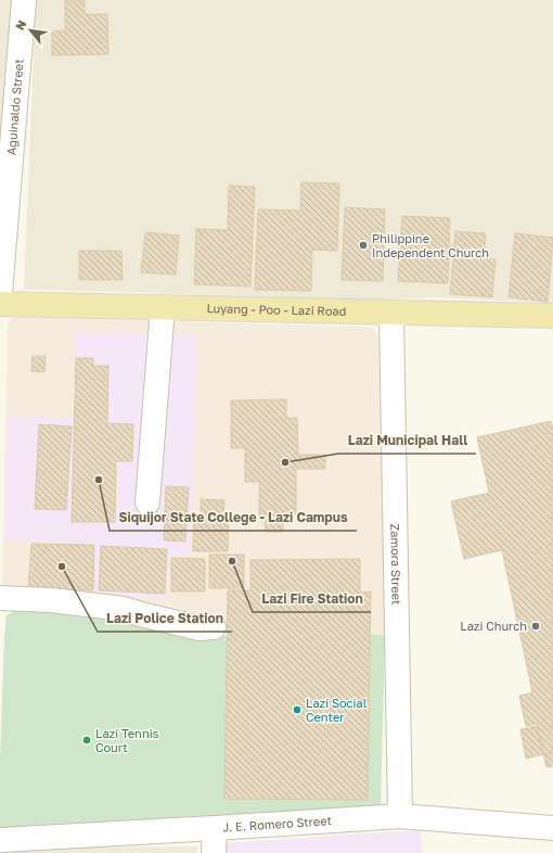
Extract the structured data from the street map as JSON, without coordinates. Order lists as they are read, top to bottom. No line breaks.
{"streets":{"main road":["Luyang - Poo - Lazi Road"],"street":["Aguinaldo Street","Zamora Street","J. E. Romero Street"]},"crossings":[["Luyang - Poo - Lazi Road","Zamora Street"],["Zamora Street","J. E. Romero Street"]],"places":["Philippine Independent Church","Lazi Municipal Hall","Siquijor State College - Lazi Campus","Lazi Fire Station","Lazi Police Station","Lazi Church","Lazi Social Center","Lazi Tennis Court"],"north":"top left"}
